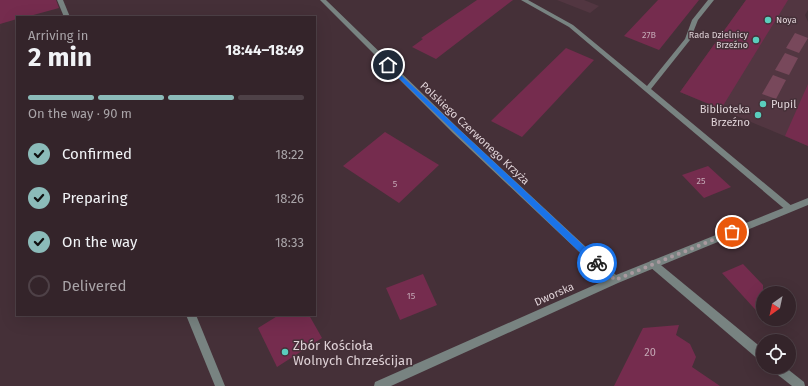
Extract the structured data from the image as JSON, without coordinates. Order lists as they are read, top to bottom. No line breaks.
{"streets":{"street":["Polskiego Czerwonego Krzyża","Dworska"]},"crossings":[["Polskiego Czerwonego Krzyża","Dworska"]],"places":["Noya","Rada Dzielnicy Brzeźno","Pupil","Biblioteka Brzeźno","Zbór Kościoła Wolnych Chrześcijan"],"house_numbers":["27B","25","5","15","20"],"north":"bottom left","page":{"heading":["2 min","Arriving in","18:44–18:49"],"bar":"On the way · 90 m","list":[["Confirmed","18:22"],["Preparing","18:26"],["On the way","18:33"],"Delivered"]}}
